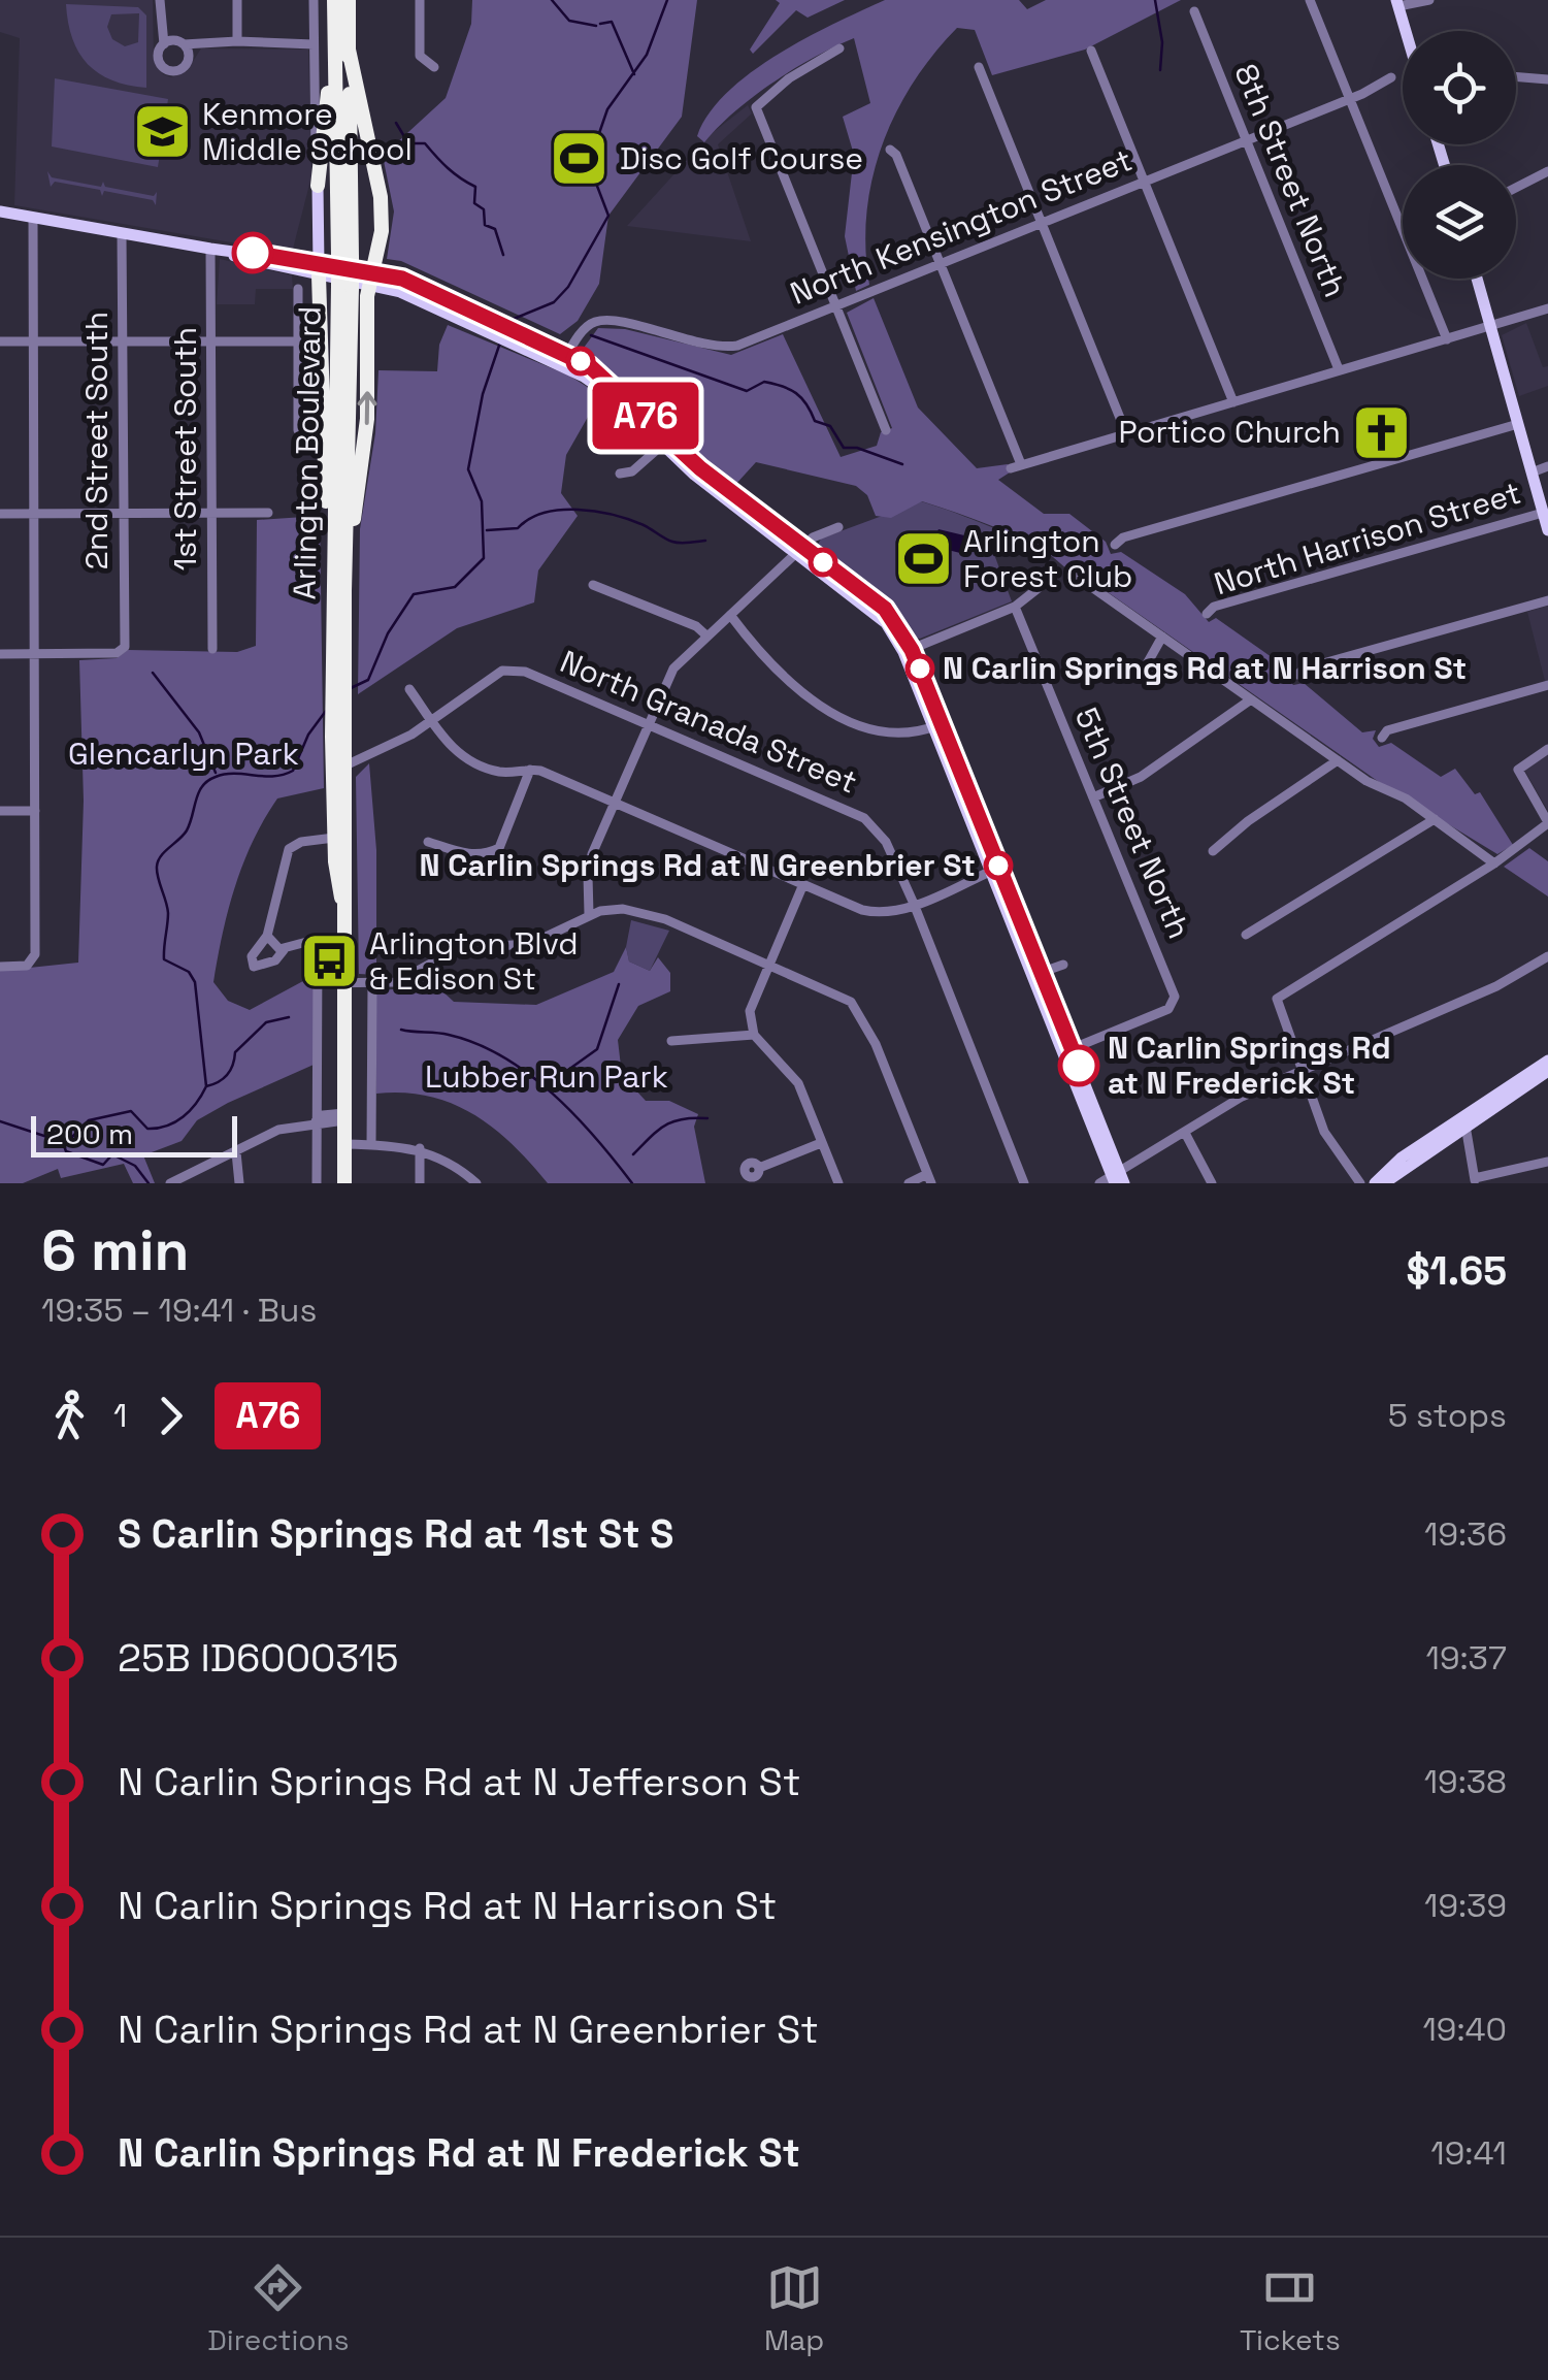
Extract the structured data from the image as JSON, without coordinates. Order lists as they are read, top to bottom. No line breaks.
{"streets":{"highway":["Arlington Boulevard"],"street":["8th Street North","North Kensington Street","2nd Street South","1st Street South","North Harrison Street","North Granada Street","5th Street North"]},"crossings":[["8th Street North","North Kensington Street"],["Arlington Boulevard","North Granada Street"]],"parks":["Glencarlyn Park","Lubber Run Park"],"places":{"school or university":["Kenmore Middle School"],"sports":["Disc Golf Course","Arlington Forest Club"],"church":["Portico Church"],"other":["N Carlin Springs Rd at N Harrison St","N Carlin Springs Rd at N Greenbrier St","N Carlin Springs Rd at N Frederick St"],"bus stop":["Arlington Blvd & Edison St"]},"lines":["bus line A76"],"scale_bar":"200 m","page":{"on_map":"A76","scale":"200 m","heading":["6 min","19:35 – 19:41 · Bus","$1.65"],"legs":["1","A76","5 stops"],"list":[{"name":"S Carlin Springs Rd at 1st St S","value":"19:36"},{"name":"25B ID6000315","value":"19:37"},{"name":"N Carlin Springs Rd at N Jefferson St","value":"19:38"},{"name":"N Carlin Springs Rd at N Harrison St","value":"19:39"},{"name":"N Carlin Springs Rd at N Greenbrier St","value":"19:40"},{"name":"N Carlin Springs Rd at N Frederick St","value":"19:41"}],"tabs":["Directions","Map","Tickets"]}}
